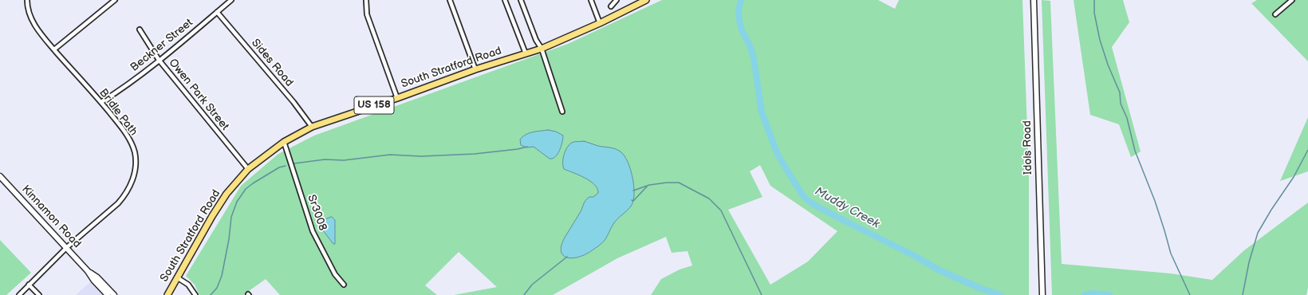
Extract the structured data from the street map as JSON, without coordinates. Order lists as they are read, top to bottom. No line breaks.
{"streets":{"main road":["South Stratford Road","US 158","Idols Road","Kinnamon Road"],"street":["Beckner Street","Sides Road","Owen Park Street","Bridle Path","Sr3008"]},"crossings":[["Beckner Street","Sides Road"],["Beckner Street","Owen Park Street"],["Beckner Street","Bridle Path"],["Sides Road","South Stratford Road"],["South Stratford Road","Owen Park Street"],["South Stratford Road","Sr3008"],["Bridle Path","Kinnamon Road"]],"water":["Muddy Creek"]}
